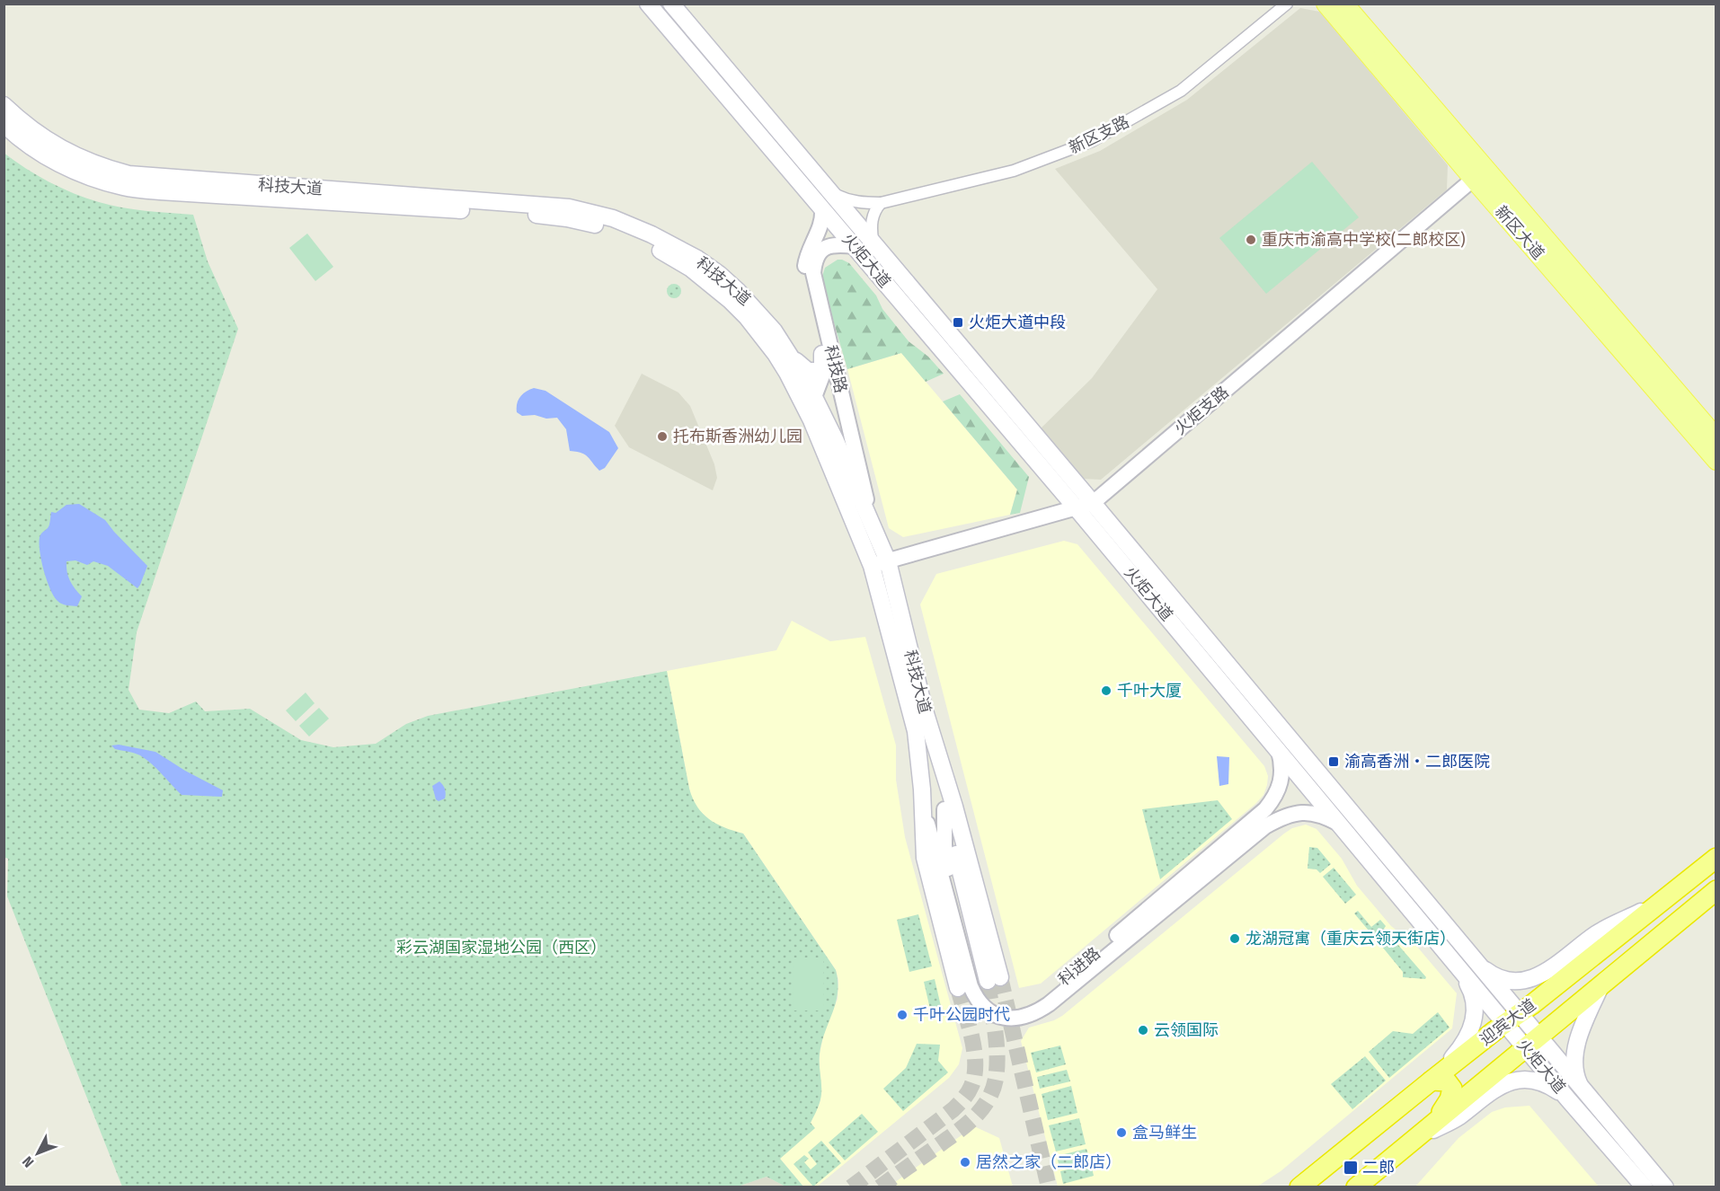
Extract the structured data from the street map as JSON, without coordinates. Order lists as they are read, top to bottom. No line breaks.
{"streets":{"highway":["迎宾大道"],"main road":["科技大道","新区大道","火炬大道"],"street":["新区支路","科技路","火炬支路","科进路"]},"crossings":[["新区支路","火炬大道"],["科技大道","科技路"],["科技大道","火炬支路"],["科技大道","科进路"],["新区大道","火炬支路"],["火炬大道","科技路"],["火炬大道","火炬支路"],["火炬大道","科进路"],["火炬大道","迎宾大道"]],"parks":["彩云湖国家湿地公园（西区）"],"places":{"other":["重庆市渝高中学校(二郎校区)","托布斯香洲幼儿园","千叶大厦","龙湖冠寓（重庆云领天街店）","千叶公园时代","云领国际","盒马鲜生","居然之家（二郎店）"],"transit":["火炬大道中段","渝高香洲‧二郎医院","二郎"]},"north":"bottom left"}
